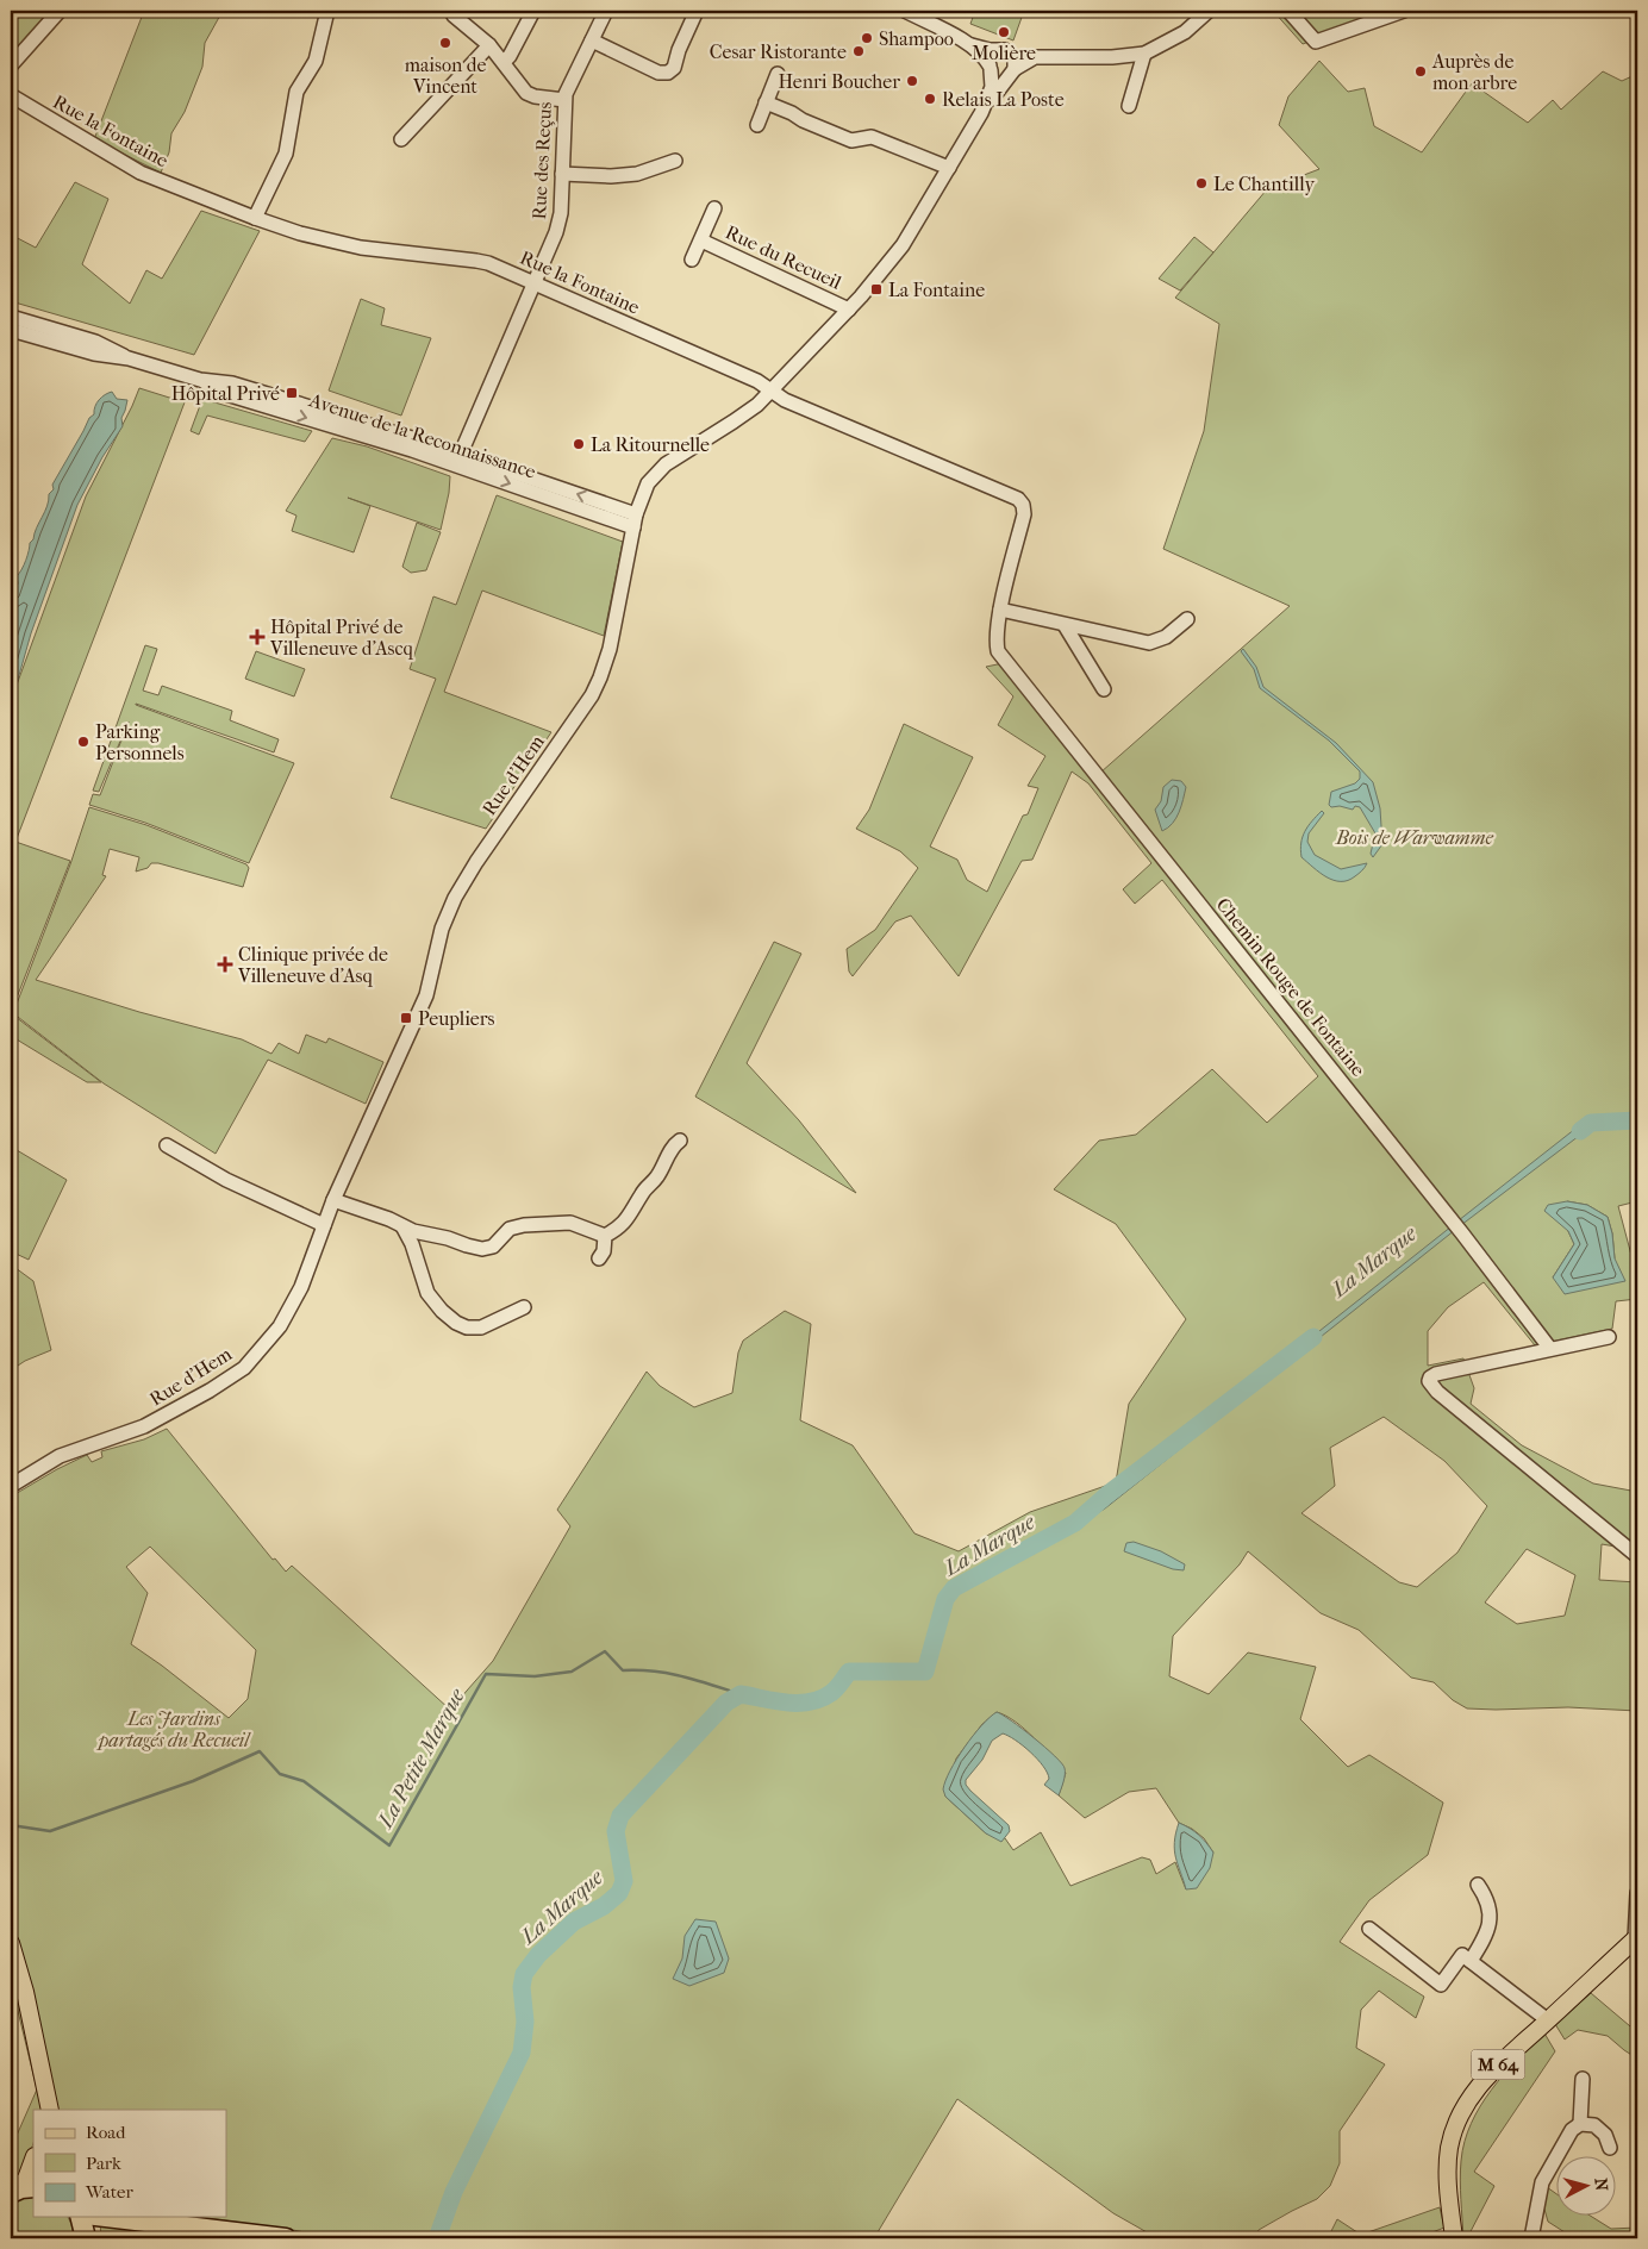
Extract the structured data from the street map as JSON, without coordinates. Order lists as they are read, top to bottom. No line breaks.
{"streets":{"main road":["M 64"],"street":["Rue la Fontaine","Rue des Reçus","Rue du Recueil","Avenue de la Reconnaissance","Rue d'Hem","Chemin Rouge de Fontaine"]},"crossings":[["Rue la Fontaine","Rue des Reçus"],["Rue la Fontaine","Rue du Recueil"],["Rue la Fontaine","Rue d'Hem"],["Rue la Fontaine","Chemin Rouge de Fontaine"],["Rue des Reçus","Avenue de la Reconnaissance"],["Rue du Recueil","Rue d'Hem"],["Avenue de la Reconnaissance","Rue d'Hem"]],"water":["La Marque","La Petite Marque"],"parks":["Bois de Warwamme","Les Jardins partagés du Recueil"],"places":{"other":["Molière","Shampoo","maison de Vincent","Cesar Ristorante","Auprès de mon arbre","Henri Boucher","Relais La Poste","Le Chantilly","La Ritournelle","Parking Personnels"],"transit":["La Fontaine","Hôpital Privé","Peupliers"],"health":["Hôpital Privé de Villeneuve d'Ascq","Clinique privée de Villeneuve d'Asq"]},"legend":["Road","Park","Water"],"north":"right"}
